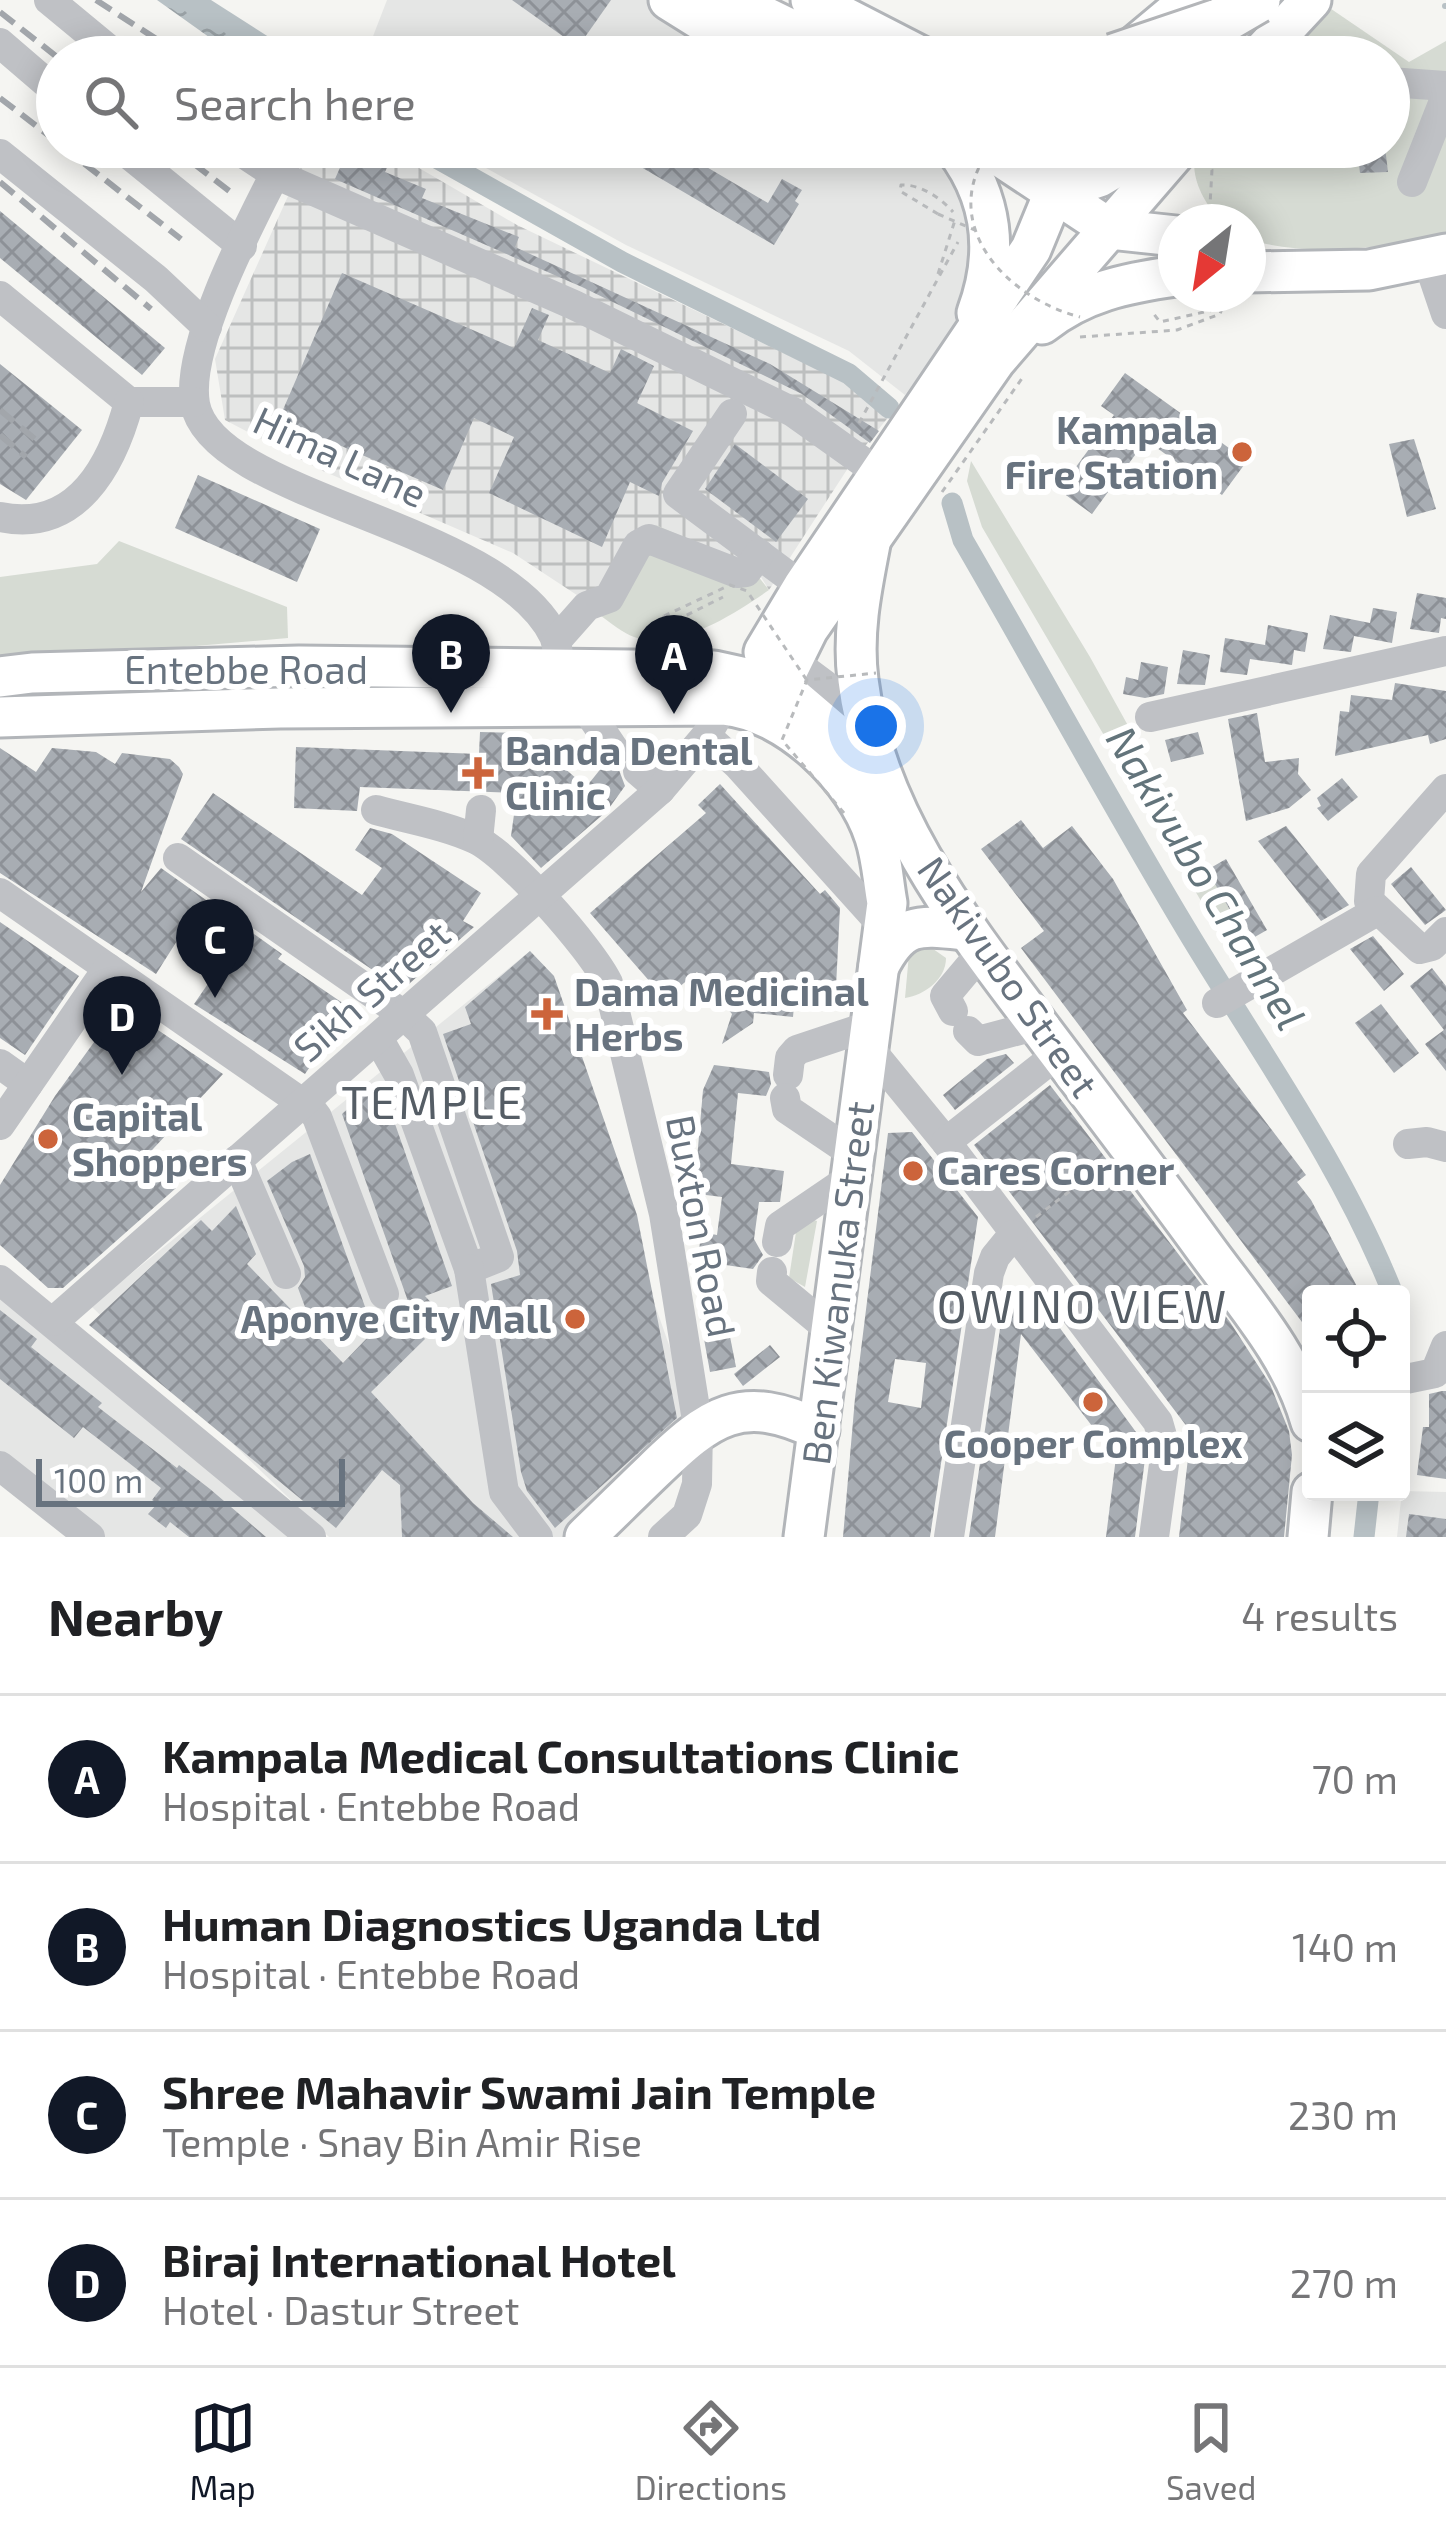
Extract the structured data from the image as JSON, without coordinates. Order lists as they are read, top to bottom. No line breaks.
{"streets":{"main road":["Entebbe Road","Nakivubo Street","Ben Kiwanuka Street"],"street":["Hima Lane","Sikh Street","Buxton Road"]},"crossings":[["Hima Lane","Entebbe Road"],["Entebbe Road","Sikh Street"],["Entebbe Road","Ben Kiwanuka Street"],["Sikh Street","Buxton Road"],["Sikh Street","Ben Kiwanuka Street"]],"districts":["TEMPLE","OWINO VIEW"],"water":["Nakivubo Channel"],"places":{"other":["Kampala Fire Station","Capital Shoppers","Cares Corner","Aponye City Mall","Cooper Complex"],"health":["Banda Dental Clinic","Dama Medicinal Herbs"]},"scale_bar":"100 m","north":"bottom left","page":{"search":"Search here","pins":["B","A","C","D"],"scale":"100 m","heading":["Nearby","4 results"],"list":[{"mark":"A","name":"Kampala Medical Consultations Clinic","note":"Hospital · Entebbe Road","value":"70 m"},{"mark":"B","name":"Human Diagnostics Uganda Ltd","note":"Hospital · Entebbe Road","value":"140 m"},{"mark":"C","name":"Shree Mahavir Swami Jain Temple","note":"Temple · Snay Bin Amir Rise","value":"230 m"},{"mark":"D","name":"Biraj International Hotel","note":"Hotel · Dastur Street","value":"270 m"}],"nav":["Map","Directions","Saved"]}}
